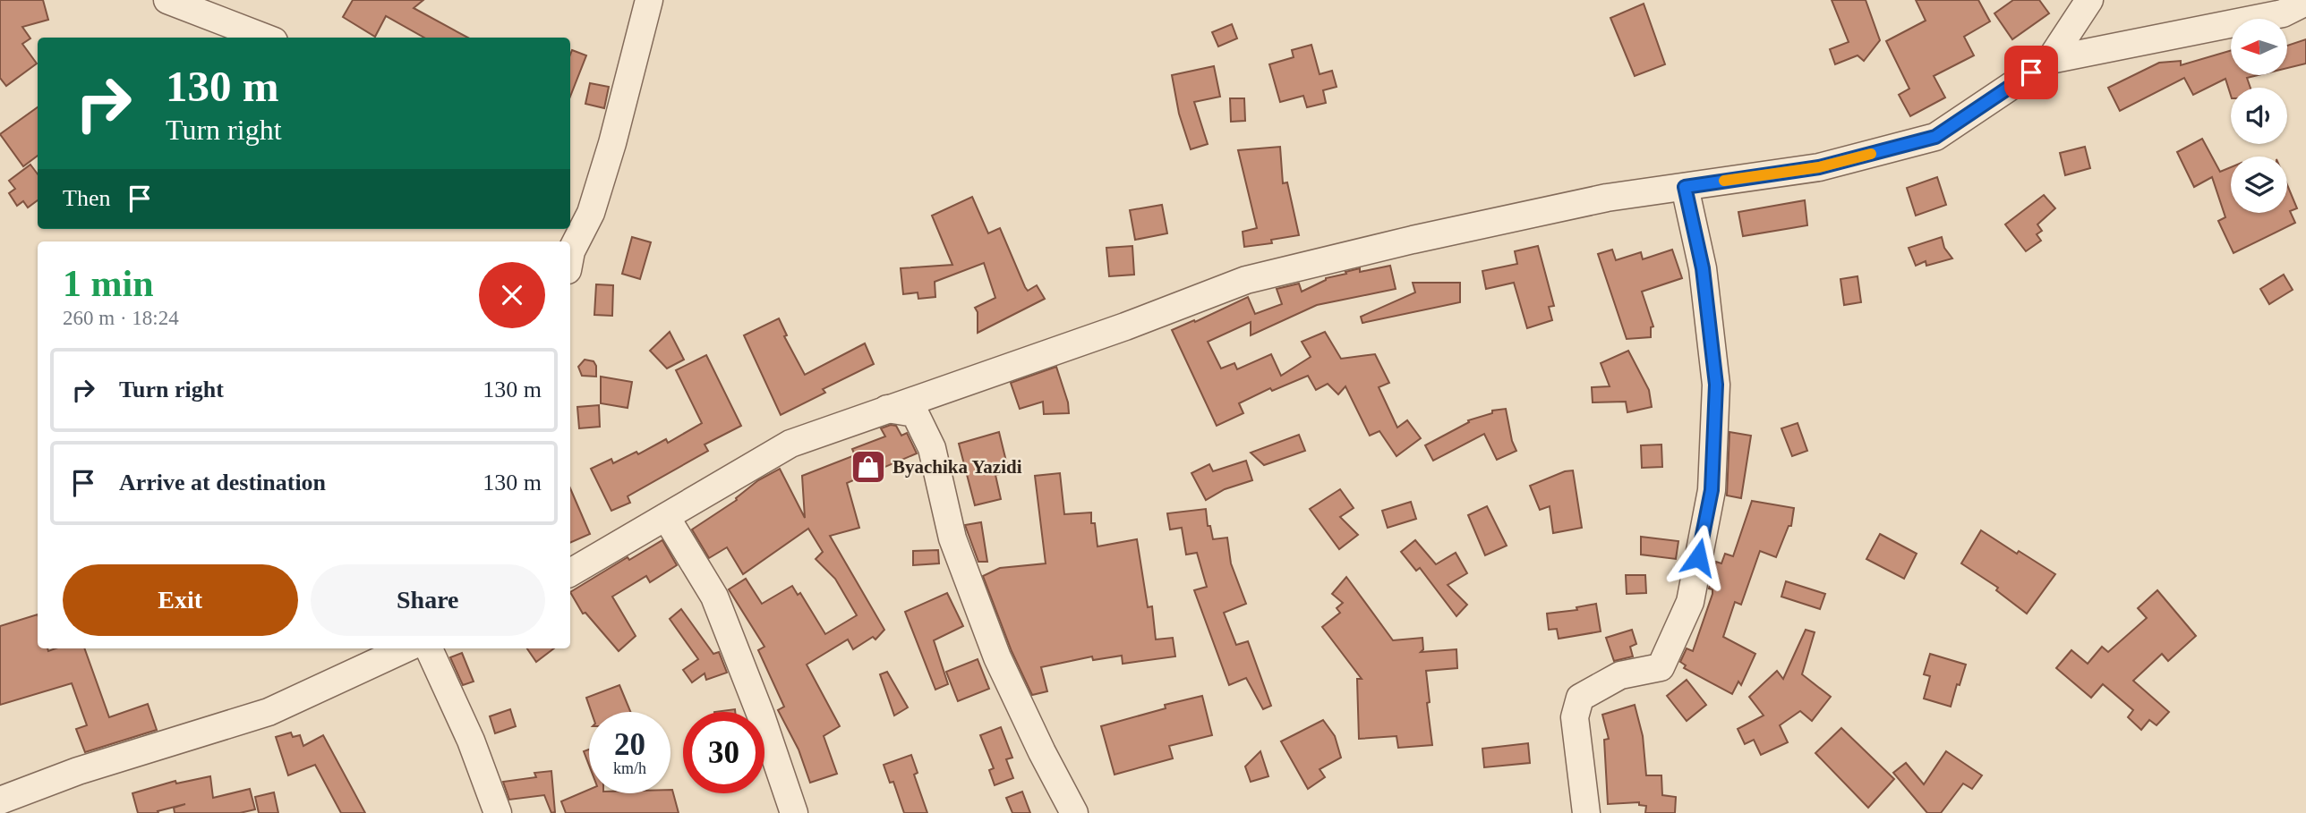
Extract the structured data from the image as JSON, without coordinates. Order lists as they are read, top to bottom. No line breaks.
{"places":{"shop":["Byachika Yazidi"]},"north":"left","page":{"turn":["130 m","Turn right"],"then":"Then","heading":["1 min","260 m · 18:24"],"list":[{"name":"Turn right","value":"130 m"},{"name":"Arrive at destination","value":"130 m"}],"buttons":["Exit","Share"],"speed":"20 km/h","limit":"30"}}
